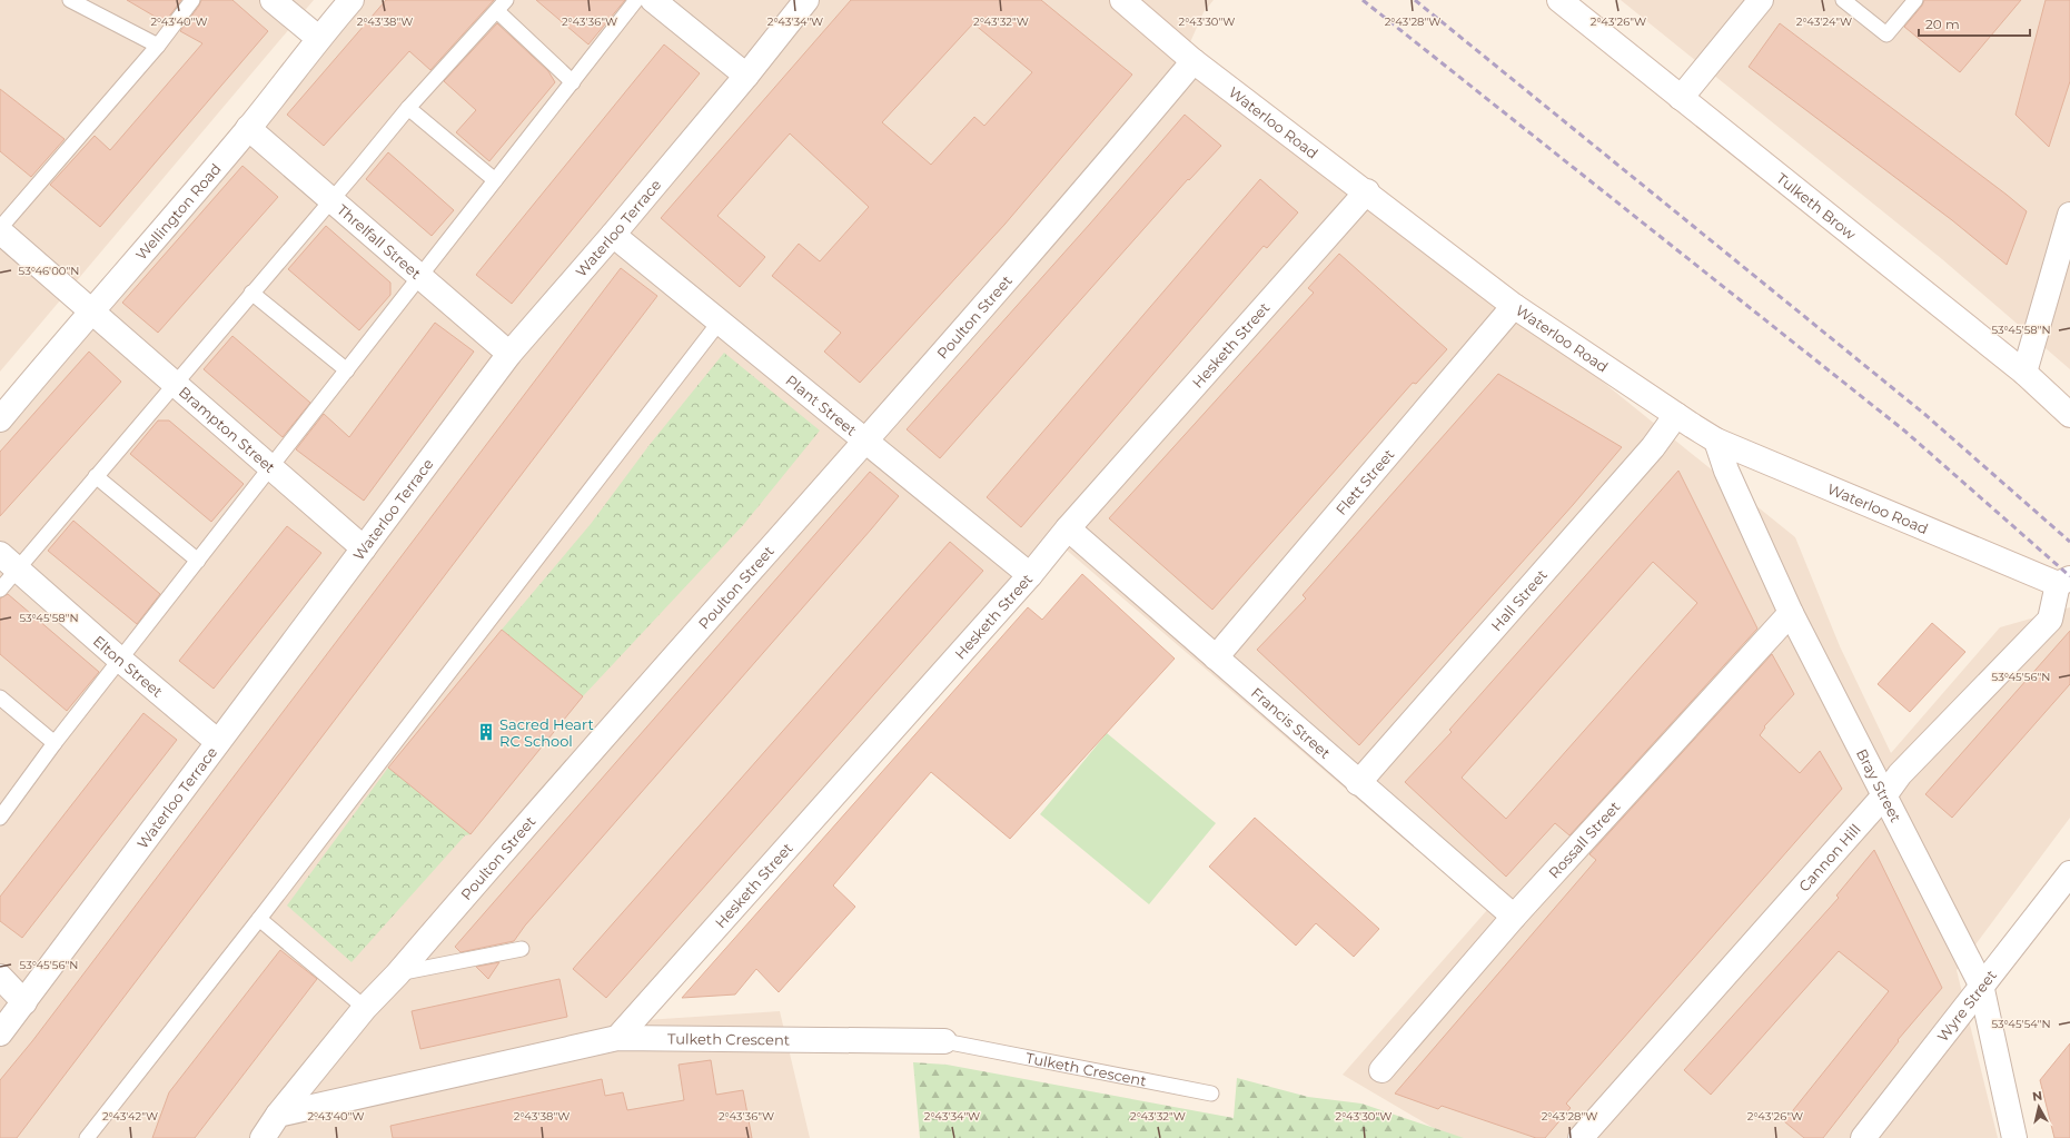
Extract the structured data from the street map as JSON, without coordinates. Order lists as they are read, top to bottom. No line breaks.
{"streets":{"street":["Waterloo Road","Tulketh Brow","Wellington Road","Waterloo Terrace","Threlfall Street","Poulton Street","Hesketh Street","Plant Street","Brampton Street","Flett Street","Hall Street","Elton Street","Francis Street","Bray Street","Rossall Street","Cannon Hill","Wyre Street","Tulketh Crescent"]},"crossings":[["Waterloo Road","Poulton Street"],["Waterloo Road","Hesketh Street"],["Waterloo Road","Flett Street"],["Waterloo Road","Hall Street"],["Waterloo Road","Bray Street"],["Waterloo Road","Cannon Hill"],["Wellington Road","Threlfall Street"],["Wellington Road","Brampton Street"],["Waterloo Terrace","Threlfall Street"],["Waterloo Terrace","Plant Street"],["Waterloo Terrace","Brampton Street"],["Waterloo Terrace","Elton Street"],["Poulton Street","Plant Street"],["Poulton Street","Tulketh Crescent"],["Hesketh Street","Plant Street"],["Hesketh Street","Francis Street"],["Hesketh Street","Tulketh Crescent"],["Flett Street","Francis Street"],["Hall Street","Francis Street"],["Francis Street","Rossall Street"],["Bray Street","Rossall Street"],["Bray Street","Cannon Hill"],["Bray Street","Wyre Street"]],"places":{"building":["Sacred Heart RC School"]},"scale_bar":"20 m","north":"top","coordinates":["2°43'40\"W","2°43'38\"W","2°43'36\"W","2°43'34\"W","2°43'32\"W","2°43'30\"W","2°43'28\"W","2°43'26\"W","2°43'24\"W","53°46'00\"N","53°45'58\"N","53°45'56\"N","53°45'54\"N","2°43'42\"W"]}
